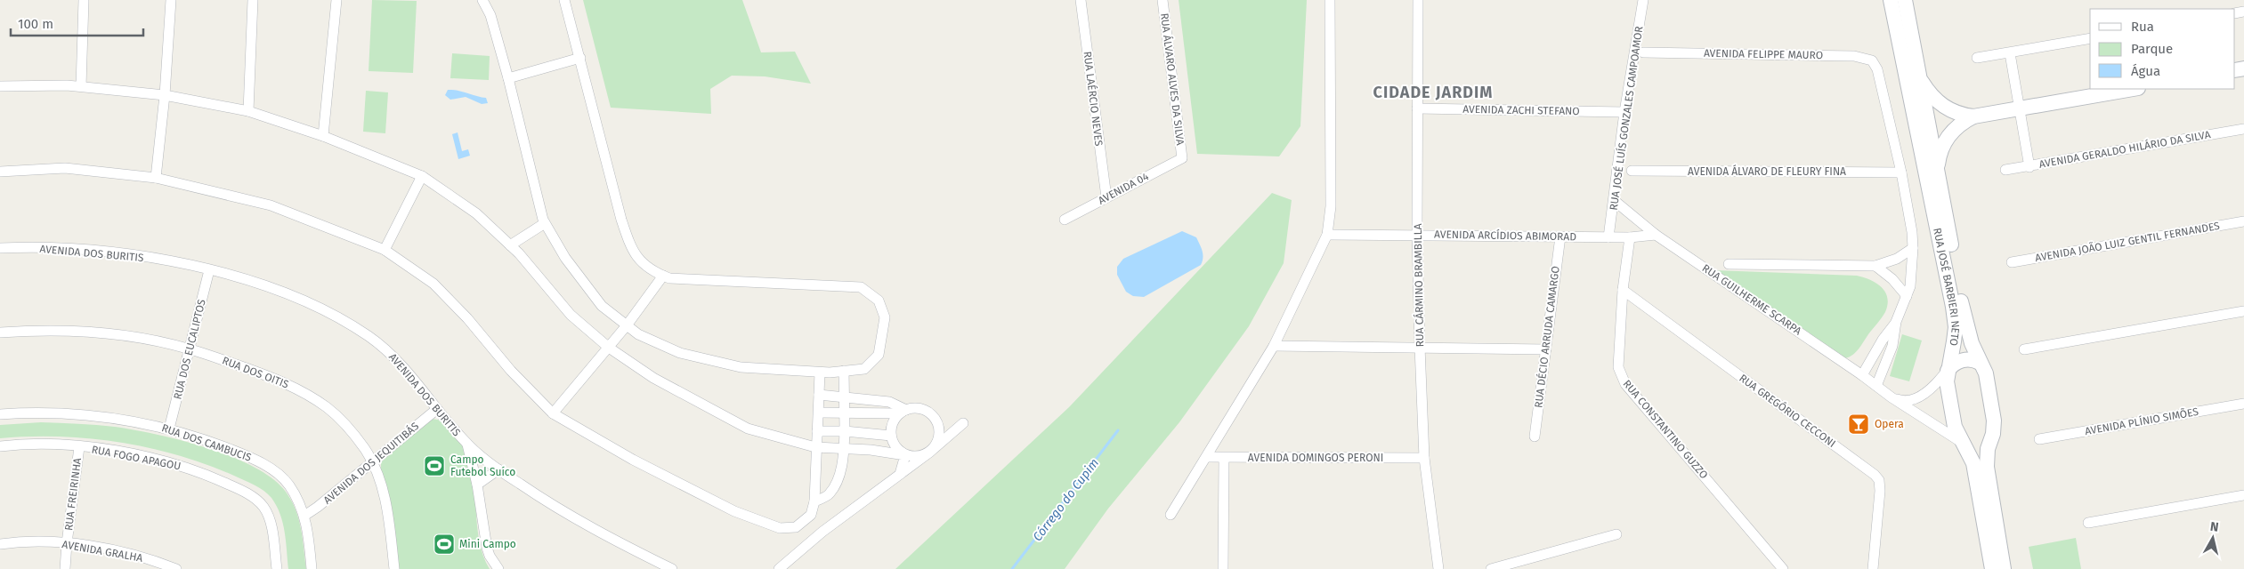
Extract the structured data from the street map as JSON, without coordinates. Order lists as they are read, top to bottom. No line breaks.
{"streets":{"main road":["RUA JOSÉ BARBIERI NETO"],"street":["AVENIDA FELIPPE MAURO","RUA ÁLVARO ALVES DA SILVA","RUA LAÉRCIO NEVES","AVENIDA ZACHI STEFANO","RUA JOSÉ LUÍS GONZALES CAMPOAMOR","AVENIDA GERALDO HILÁRIO DA SILVA","AVENIDA ÁLVARO DE FLEURY FINA","AVENIDA 04","AVENIDA ARCÍDIOS ABIMORAD","AVENIDA JOÃO LUIZ GENTIL FERNANDES","AVENIDA DOS BURITIS","RUA CÁRMINO BRAMBILLA","RUA GUILHERME SCARPA","RUA DÉCIO ARRUDA CAMARGO","RUA DOS EUCALIPTOS","RUA DOS OITIS","RUA GREGÓRIO CECCONI","AVENIDA PLÍNIO SIMÕES","RUA CONSTANTINO GUZZO","RUA DOS CAMBUCIS","RUA FOGO APAGOU","AVENIDA DOMINGOS PERONI","AVENIDA DOS JEQUITIBÁS","RUA FREIRINHA","AVENIDA GRALHA"]},"crossings":[["AVENIDA FELIPPE MAURO","AVENIDA ÁLVARO DE FLEURY FINA"],["RUA ÁLVARO ALVES DA SILVA","AVENIDA 04"],["RUA LAÉRCIO NEVES","AVENIDA 04"],["AVENIDA ZACHI STEFANO","RUA JOSÉ LUÍS GONZALES CAMPOAMOR"],["AVENIDA ZACHI STEFANO","RUA CÁRMINO BRAMBILLA"],["RUA JOSÉ LUÍS GONZALES CAMPOAMOR","AVENIDA ARCÍDIOS ABIMORAD"],["RUA JOSÉ LUÍS GONZALES CAMPOAMOR","RUA GUILHERME SCARPA"],["AVENIDA ARCÍDIOS ABIMORAD","RUA CÁRMINO BRAMBILLA"],["AVENIDA ARCÍDIOS ABIMORAD","RUA GUILHERME SCARPA"],["AVENIDA ARCÍDIOS ABIMORAD","RUA DÉCIO ARRUDA CAMARGO"],["AVENIDA ARCÍDIOS ABIMORAD","RUA CONSTANTINO GUZZO"],["AVENIDA DOS BURITIS","RUA DOS EUCALIPTOS"],["AVENIDA DOS BURITIS","AVENIDA DOS JEQUITIBÁS"],["RUA CÁRMINO BRAMBILLA","AVENIDA DOMINGOS PERONI"],["RUA JOSÉ BARBIERI NETO","RUA GUILHERME SCARPA"],["RUA DOS EUCALIPTOS","RUA DOS OITIS"],["RUA DOS EUCALIPTOS","RUA DOS CAMBUCIS"],["RUA DOS OITIS","AVENIDA DOS JEQUITIBÁS"],["RUA GREGÓRIO CECCONI","RUA CONSTANTINO GUZZO"],["RUA DOS CAMBUCIS","AVENIDA DOS JEQUITIBÁS"],["RUA FOGO APAGOU","RUA FREIRINHA"],["RUA FREIRINHA","AVENIDA GRALHA"]],"districts":["CIDADE JARDIM"],"water":["Córrego do Cupim"],"places":{"bar":["Opera"],"sports":["Campo Futebol Suíco","Mini Campo"]},"legend":["Rua","Parque","Água"],"scale_bar":"100 m","north":"top"}
